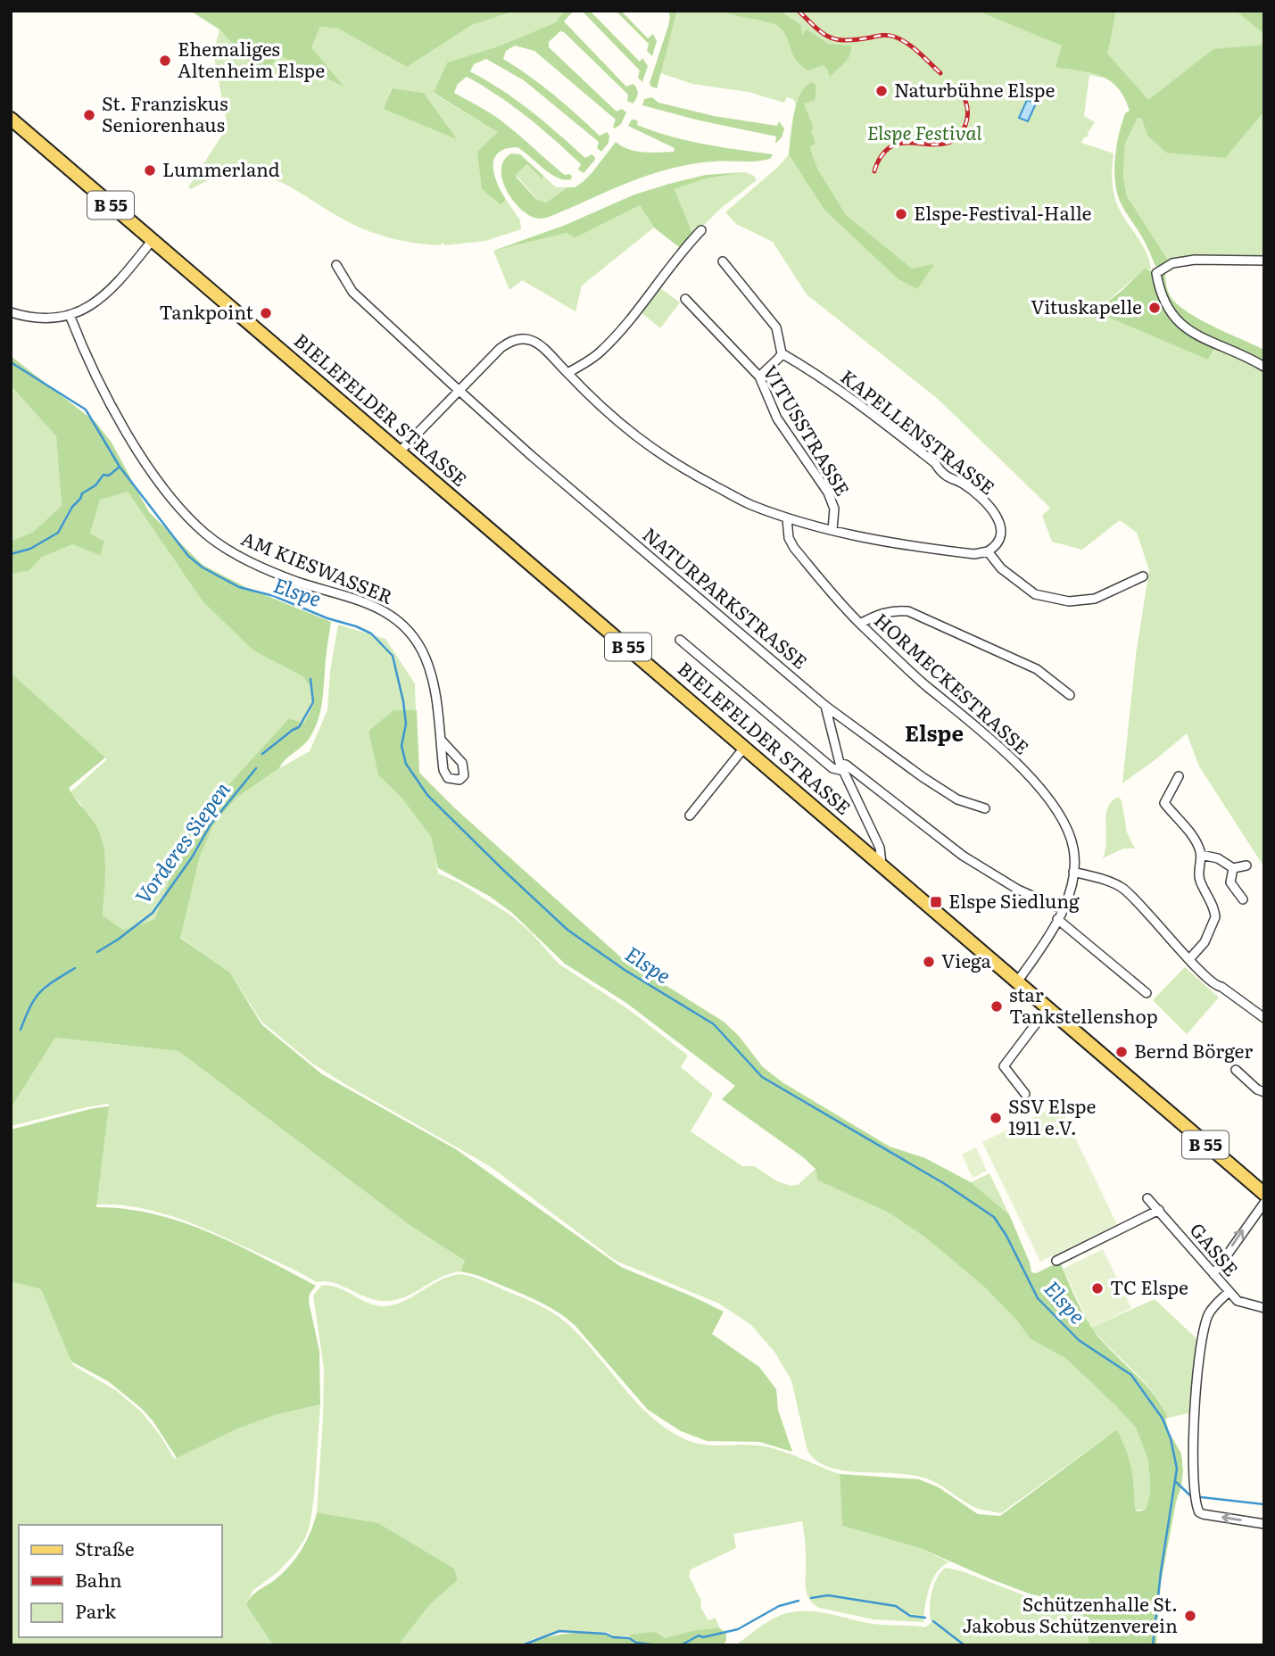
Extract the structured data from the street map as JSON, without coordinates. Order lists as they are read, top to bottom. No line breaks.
{"streets":{"main road":["B 55","BIELEFELDER STRASSE"],"street":["VITUSSTRASSE","KAPELLENSTRASSE","AM KIESWASSER","NATURPARKSTRASSE","HORMECKESTRASSE","GASSE"]},"crossings":[["BIELEFELDER STRASSE","HORMECKESTRASSE"]],"districts":["Elspe"],"water":["Elspe","Vorderes Siepen"],"parks":["Elspe Festival"],"places":{"other":["Ehemaliges Altenheim Elspe","Naturbühne Elspe","St. Franziskus Seniorenhaus","Lummerland","Elspe-Festival-Halle","Vituskapelle","Tankpoint","Viega","star Tankstellenshop","Bernd Börger","SSV Elspe 1911 e.V.","TC Elspe","Schützenhalle St. Jakobus Schützenverein"],"transit":["Elspe Siedlung"]},"legend":["Straße","Bahn","Park"]}
